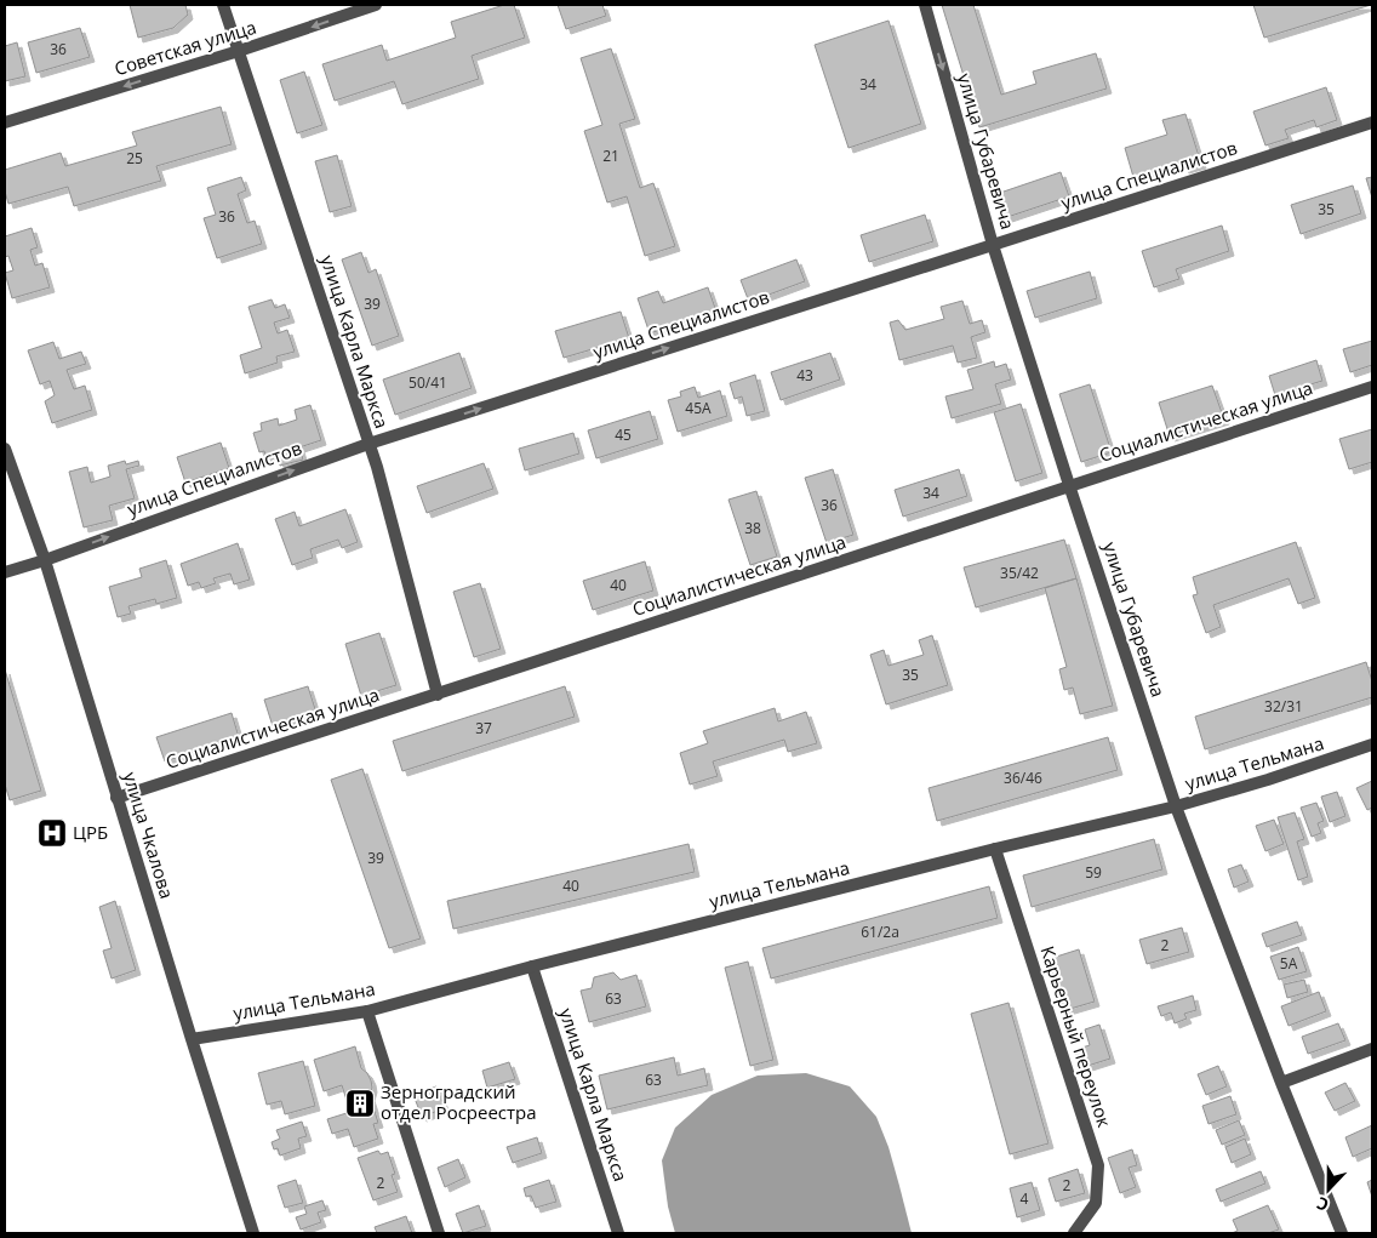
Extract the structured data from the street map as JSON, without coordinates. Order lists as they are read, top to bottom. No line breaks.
{"streets":{"street":["Советская улица","улица Губаревича","улица Специалистов","улица Карла Маркса","Социалистическая улица","улица Тельмана","улица Чкалова","Карьерный переулок"]},"crossings":[["Советская улица","улица Карла Маркса"],["улица Губаревича","улица Специалистов"],["улица Губаревича","Социалистическая улица"],["улица Губаревича","улица Тельмана"],["улица Специалистов","улица Карла Маркса"],["улица Специалистов","улица Чкалова"],["улица Карла Маркса","Социалистическая улица"],["улица Карла Маркса","улица Тельмана"],["Социалистическая улица","улица Чкалова"],["улица Тельмана","улица Чкалова"],["улица Тельмана","Карьерный переулок"]],"one_way":["Советская улица","улица Специалистов"],"places":{"hospital":["ЦРБ"],"building":["Зерноградский отдел Росреестра"]},"house_numbers":["36","34","21","25","35","36","39","43","50/41","45А","45","34","36","38","35/42","40","35","32/31","37","36/46","39","59","40","61/2а","2","5А","63","63","2","2","4"],"north":"bottom"}
